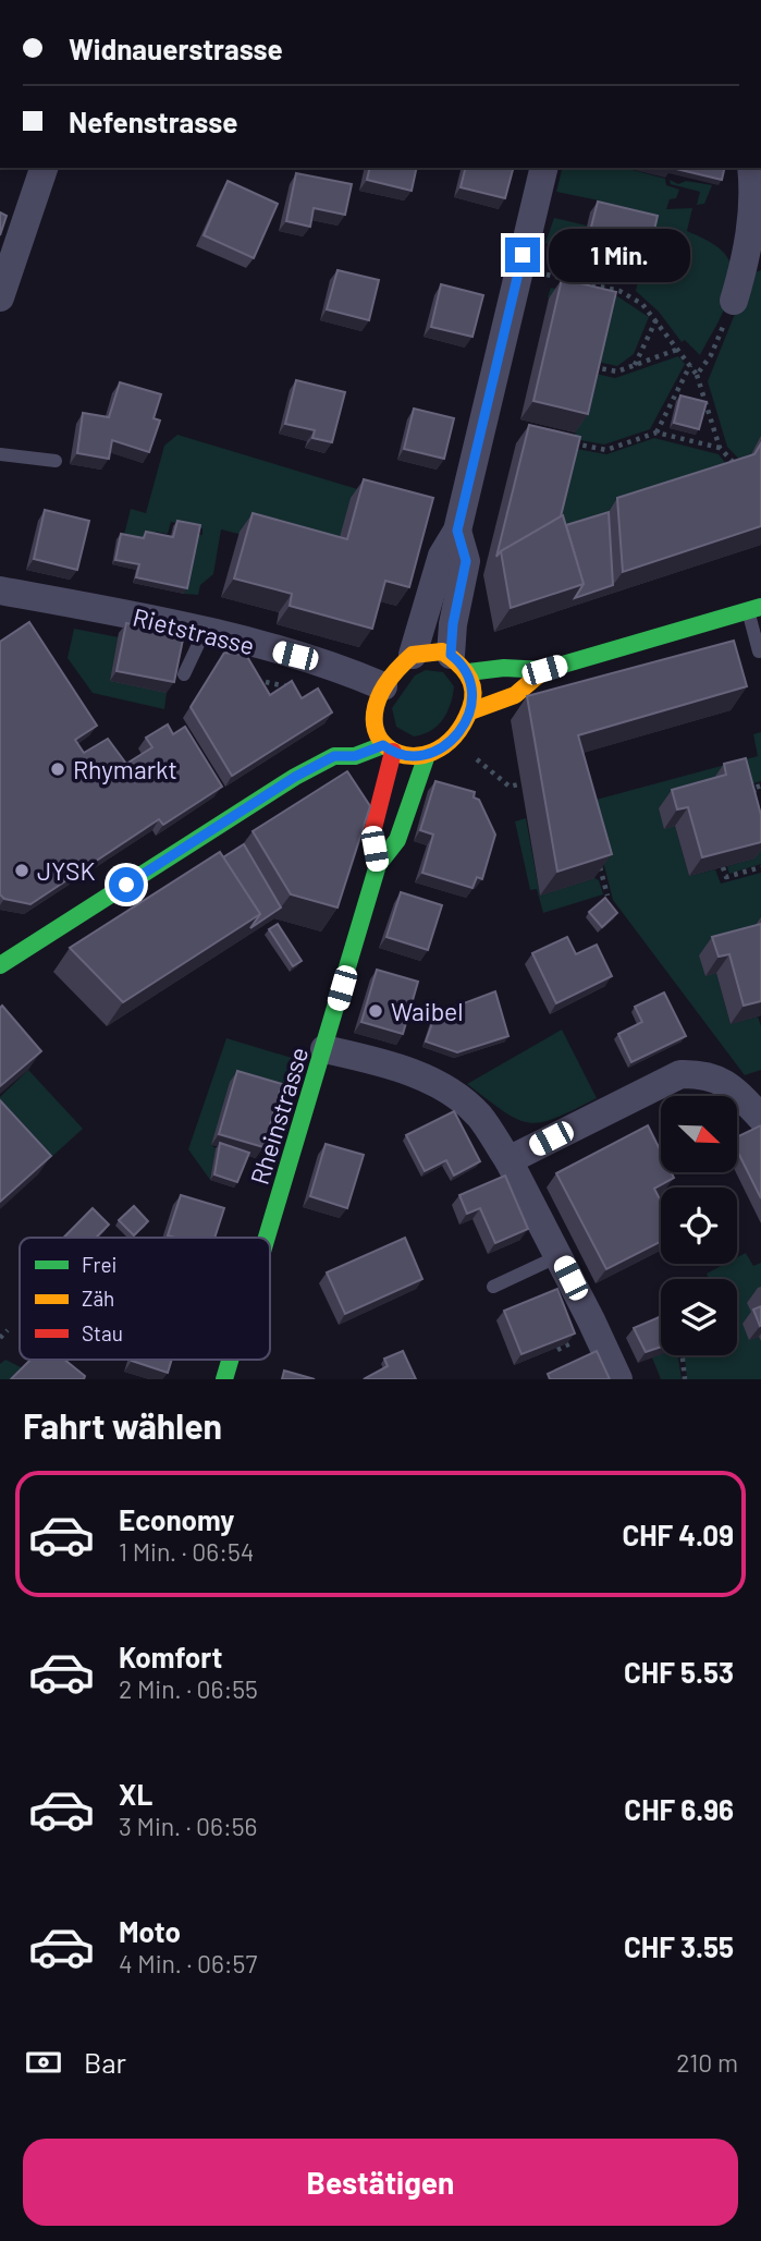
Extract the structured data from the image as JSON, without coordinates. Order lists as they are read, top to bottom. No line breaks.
{"streets":{"main road":["Rheinstrasse"],"street":["Rietstrasse"]},"crossings":[["Rietstrasse","Rheinstrasse"]],"places":["Rhymarkt","JYSK","Waibel"],"legend":["Frei","Zäh","Stau"],"north":"bottom right","page":{"banner":["Widnauerstrasse","Nefenstrasse"],"bubble":"1 Min.","heading":"Fahrt wählen","list":[{"name":"Economy","note":"1 Min. · 06:54","value":"CHF 4.09"},{"name":"Komfort","note":"2 Min. · 06:55","value":"CHF 5.53"},{"name":"XL","note":"3 Min. · 06:56","value":"CHF 6.96"},{"name":"Moto","note":"4 Min. · 06:57","value":"CHF 3.55"}],"pay":["Bar","210 m"],"buttons":"Bestätigen"}}
